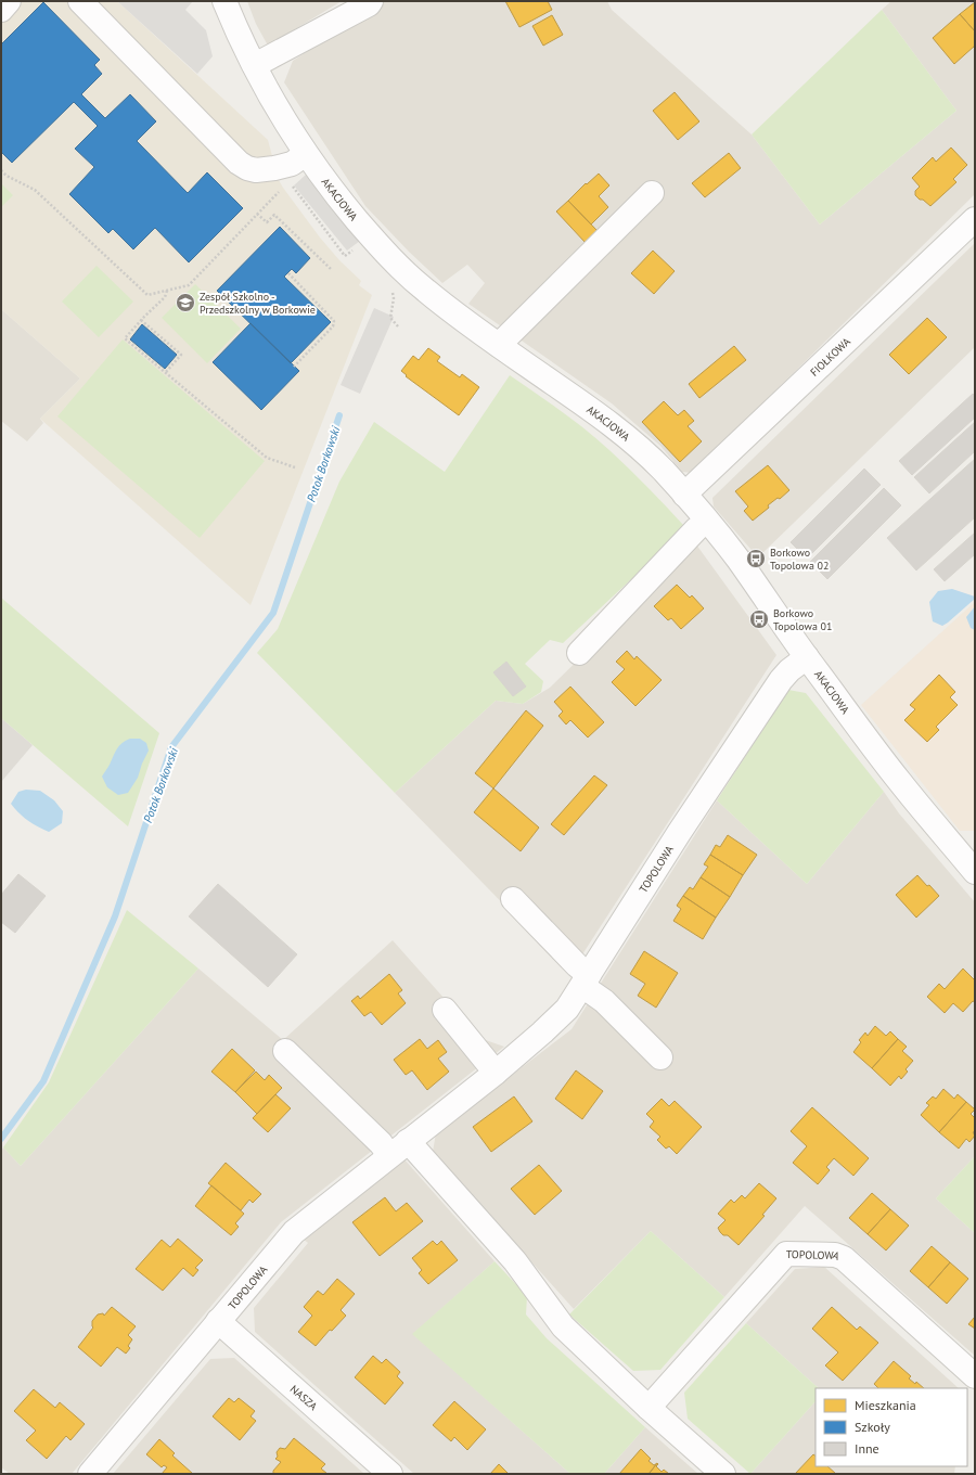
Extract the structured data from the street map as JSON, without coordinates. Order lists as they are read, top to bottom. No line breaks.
{"streets":{"street":["AKACJOWA","FIOŁKOWA","TOPOLOWA","NASZA"]},"crossings":[["AKACJOWA","FIOŁKOWA"],["AKACJOWA","TOPOLOWA"],["TOPOLOWA","NASZA"]],"water":["Potok Borkowski"],"places":{"school or university":["Zespół Szkolno - Przedszkolny w Borkowie"],"bus stop":["Borkowo Topolowa 02","Borkowo Topolowa 01"]},"legend":["Mieszkania","Szkoły","Inne"]}
